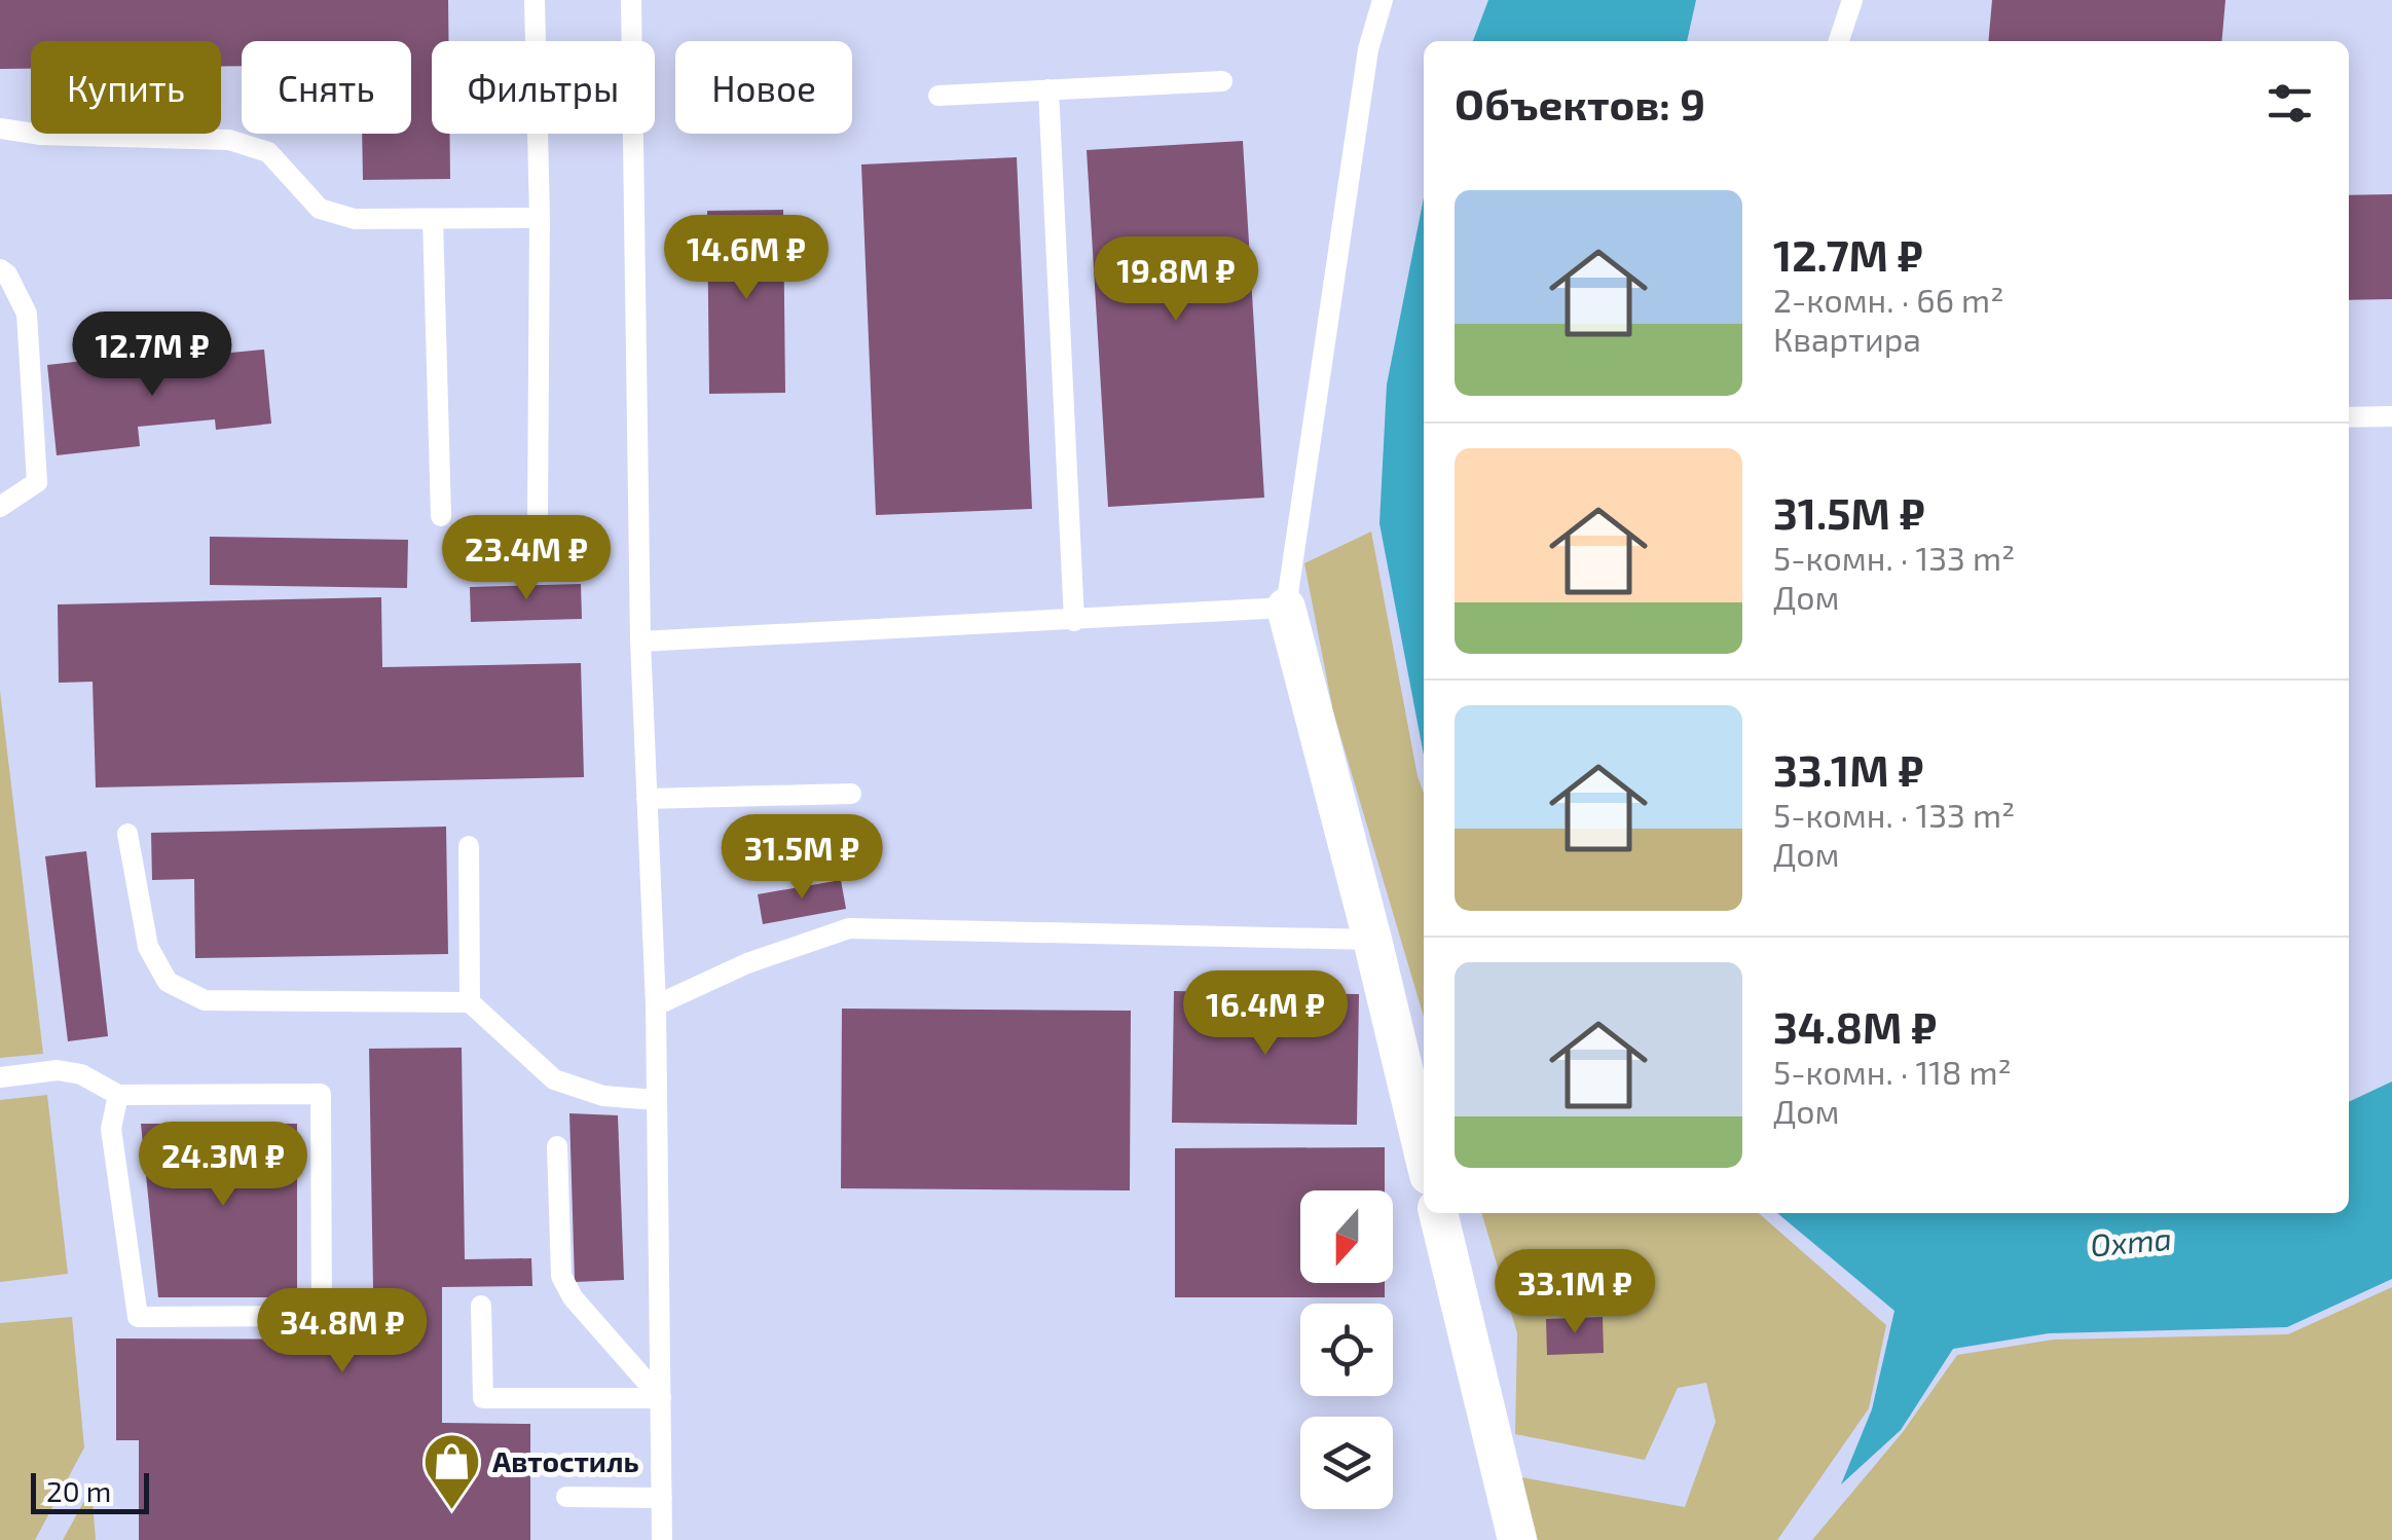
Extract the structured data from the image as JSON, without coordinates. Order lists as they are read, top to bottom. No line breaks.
{"water":["Охта"],"places":{"shop":["Автостиль"]},"scale_bar":"20 m","north":"bottom","page":{"chip":["Купить","Снять","Фильтры","Новое"],"heading":"Объектов: 9","list":[{"name":"12.7M ₽","note":"2-комн. · 66 m² · Квартира"},{"name":"31.5M ₽","note":"5-комн. · 133 m² · Дом"},{"name":"33.1M ₽","note":"5-комн. · 133 m² · Дом"},{"name":"34.8M ₽","note":"5-комн. · 118 m² · Дом"}],"price":["14.6M ₽","19.8M ₽","12.7M ₽","23.4M ₽","31.5M ₽","16.4M ₽","24.3M ₽","33.1M ₽","34.8M ₽"],"scale":"20 m"}}
